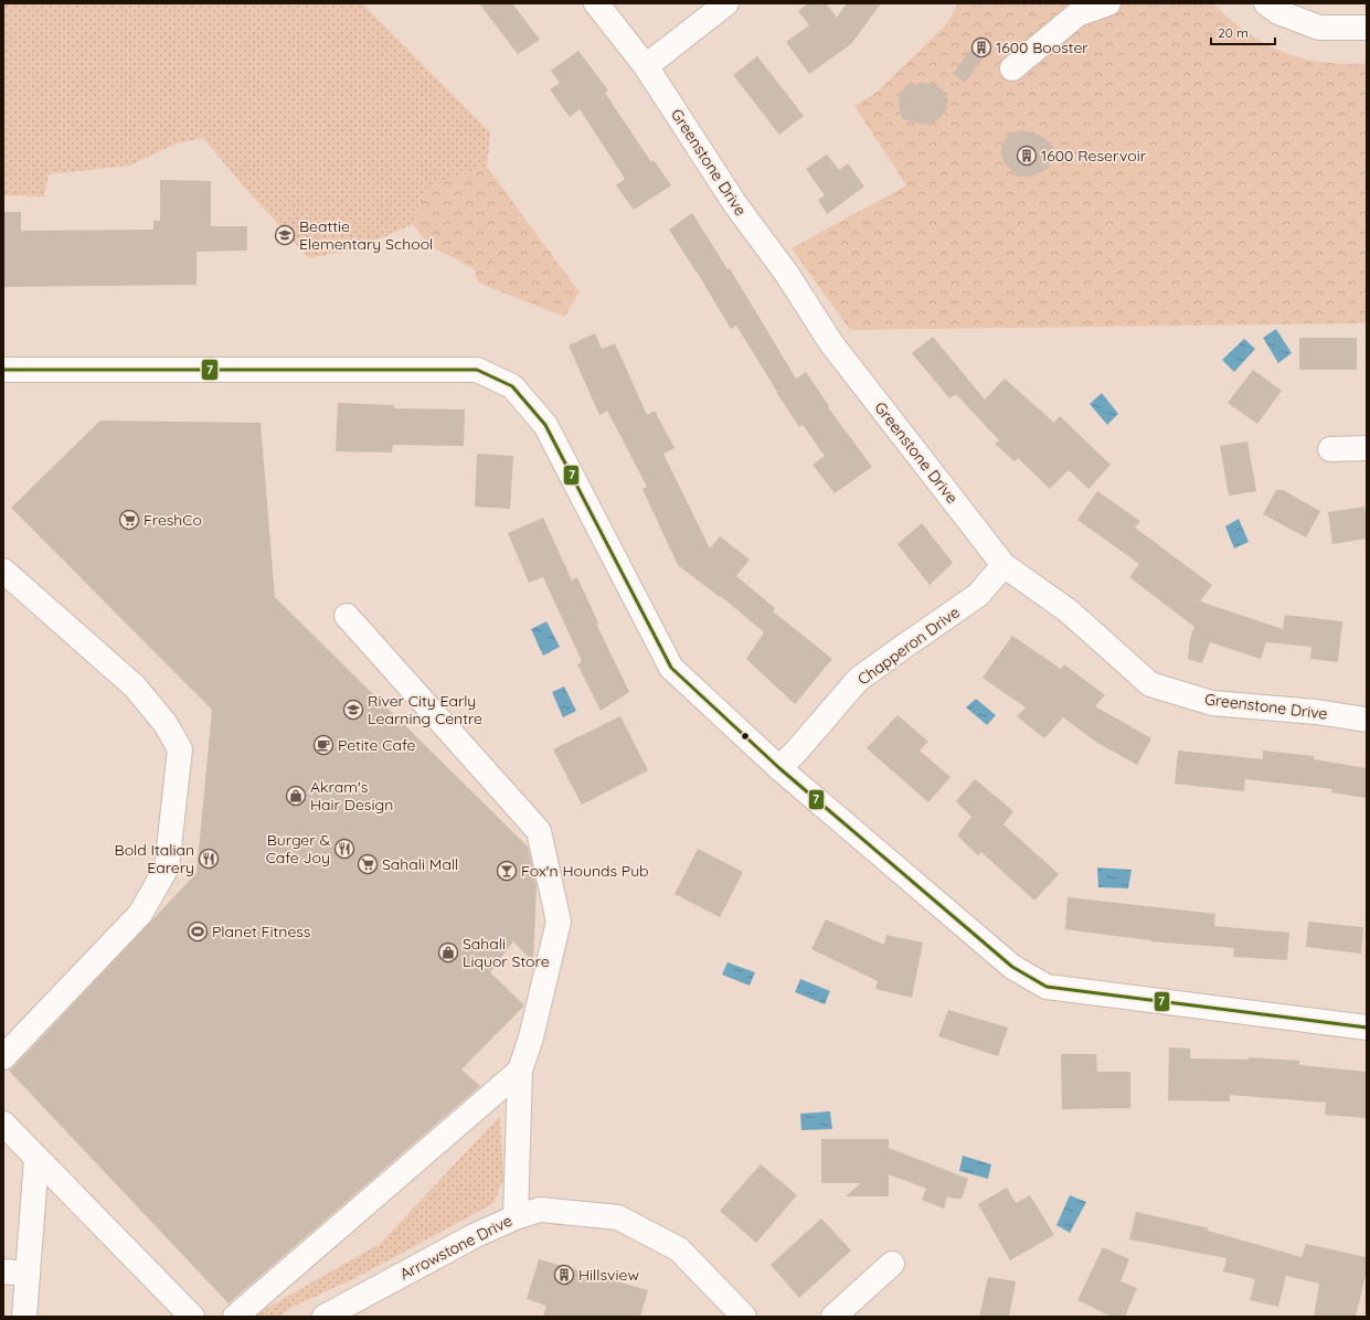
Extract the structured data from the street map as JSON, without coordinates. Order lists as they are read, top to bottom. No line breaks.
{"streets":{"street":["Greenstone Drive","Chapperon Drive","Arrowstone Drive"]},"crossings":[["Greenstone Drive","Chapperon Drive"]],"places":{"building":["1600 Booster","1600 Reservoir","Hillsview"],"school or university":["Beattie Elementary School","River City Early Learning Centre"],"supermarket":["FreshCo","Sahali Mall"],"cafe":["Petite Cafe"],"shop":["Akram's Hair Design","Sahali Liquor Store"],"restaurant":["Burger & Cafe Joy","Bold Italian Earery"],"bar":["Fox'n Hounds Pub"],"sports":["Planet Fitness"]},"lines":["transit line 7"],"scale_bar":"20 m"}
